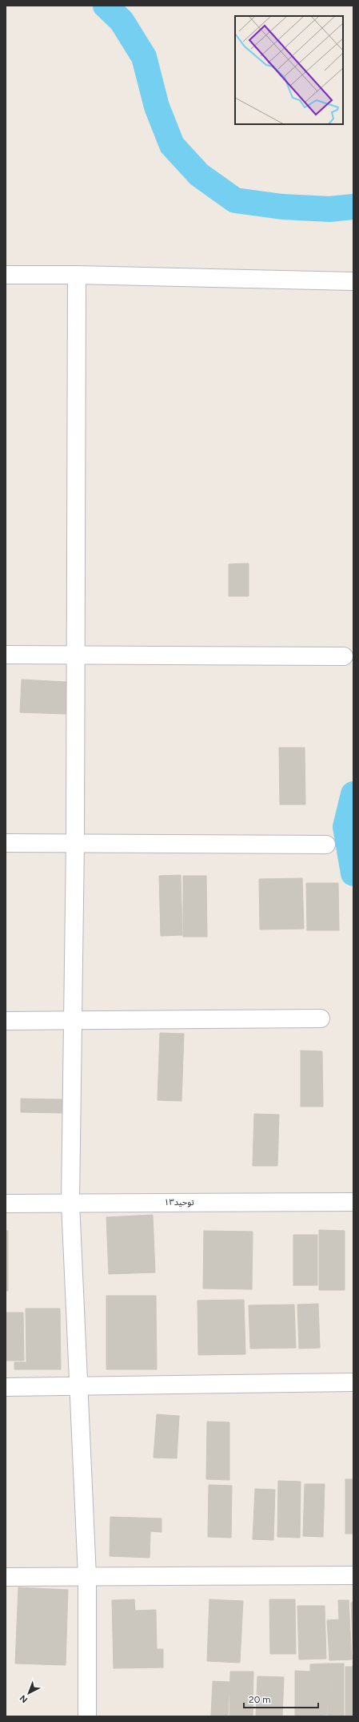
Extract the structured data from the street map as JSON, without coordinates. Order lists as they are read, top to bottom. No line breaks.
{"streets":{"street":["توحید۱۳"]},"scale_bar":"20 m","north":"bottom left"}
